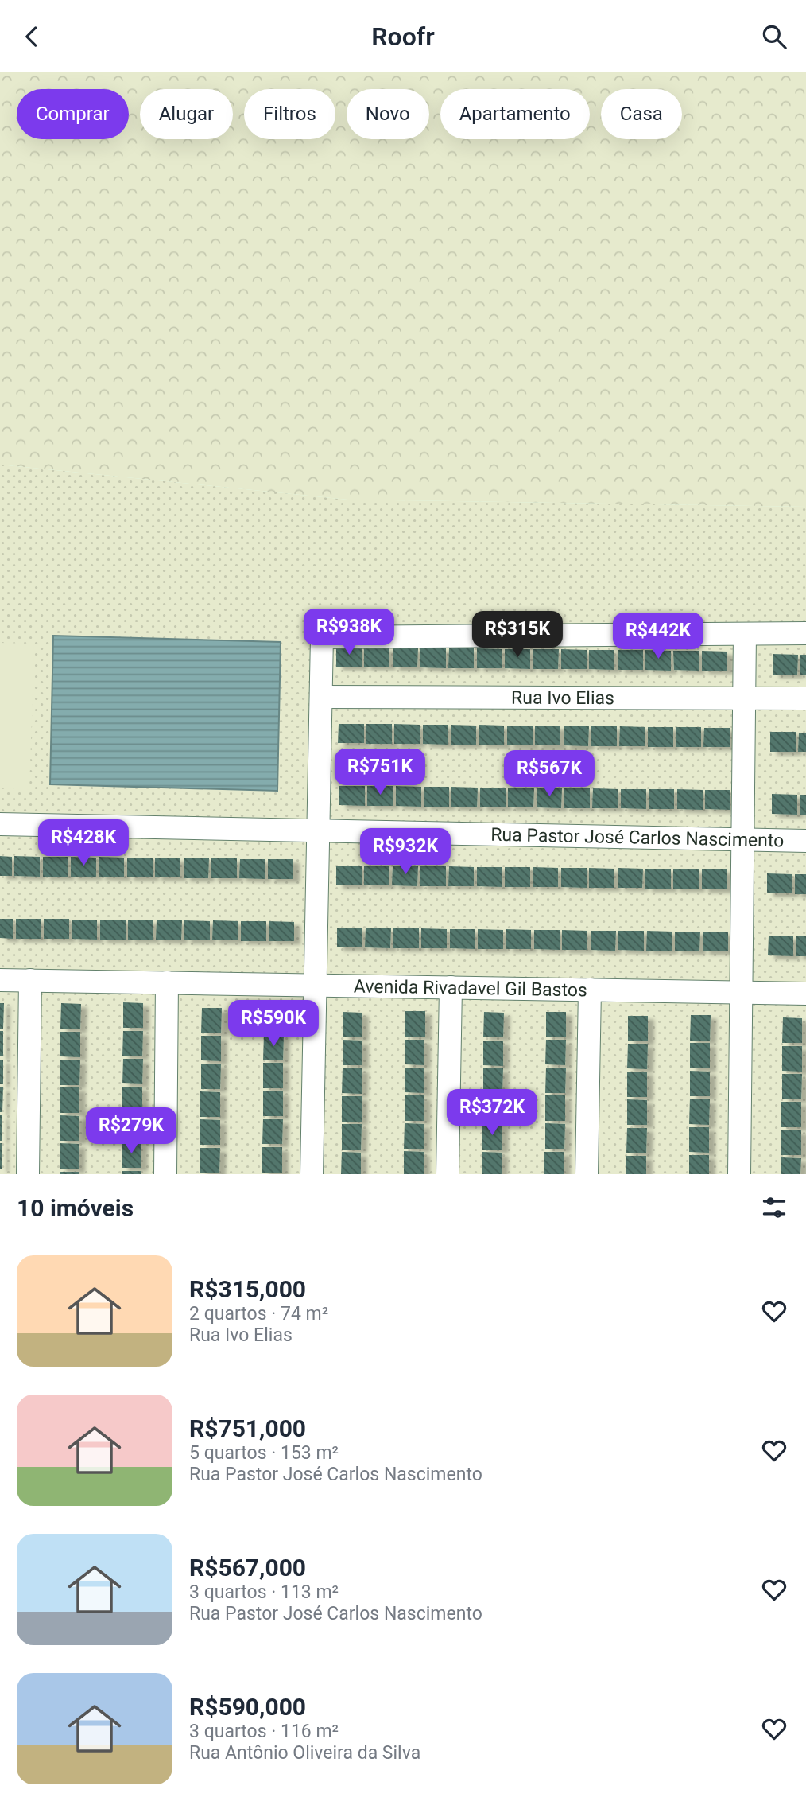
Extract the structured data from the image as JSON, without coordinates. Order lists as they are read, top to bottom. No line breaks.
{"streets":{"street":["Rua Ivo Elias","Rua Pastor José Carlos Nascimento","Avenida Rivadavel Gil Bastos"]},"page":{"header":"Roofr","chip":["Comprar","Alugar","Filtros","Novo","Apartamento","Casa"],"price":["R$938K","R$315K","R$442K","R$751K","R$567K","R$428K","R$932K","R$590K","R$372K","R$279K"],"heading":"10 imóveis","list":[{"name":"R$315,000","note":"2 quartos · 74 m² · Rua Ivo Elias"},{"name":"R$751,000","note":"5 quartos · 153 m² · Rua Pastor José Carlos Nascimento"},{"name":"R$567,000","note":"3 quartos · 113 m² · Rua Pastor José Carlos Nascimento"},{"name":"R$590,000","note":"3 quartos · 116 m² · Rua Antônio Oliveira da Silva"}]}}
